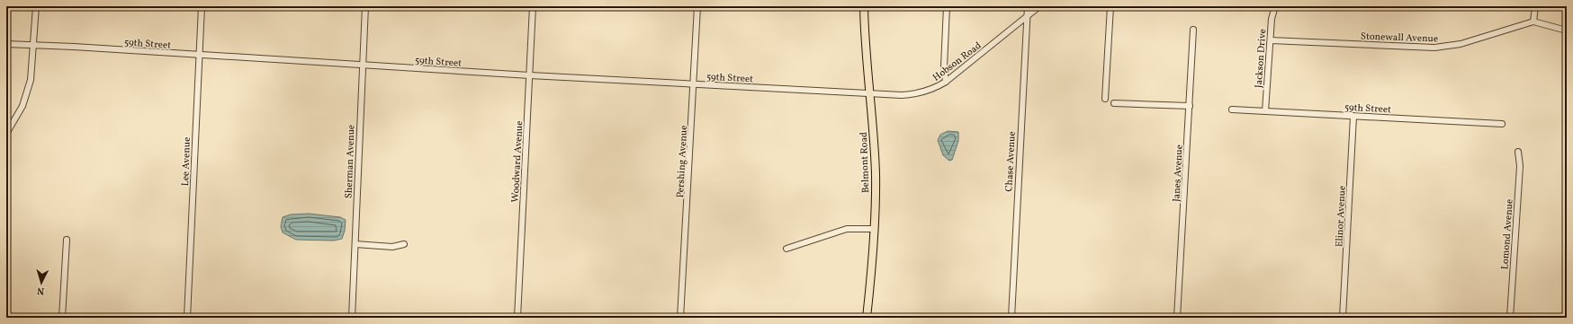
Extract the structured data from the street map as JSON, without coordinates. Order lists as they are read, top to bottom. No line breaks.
{"streets":{"main road":["Belmont Road"],"street":["Stonewall Avenue","59th Street","Jackson Drive","Hobson Road","Lee Avenue","Sherman Avenue","Woodward Avenue","Pershing Avenue","Chase Avenue","Janes Avenue","Elinor Avenue","Lomond Avenue"]},"crossings":[["Stonewall Avenue","Jackson Drive"],["59th Street","Jackson Drive"],["59th Street","Hobson Road"],["59th Street","Lee Avenue"],["59th Street","Sherman Avenue"],["59th Street","Woodward Avenue"],["59th Street","Pershing Avenue"],["59th Street","Belmont Road"],["59th Street","Elinor Avenue"],["Hobson Road","Chase Avenue"],["Hobson Road","Belmont Road"]],"north":"bottom"}
